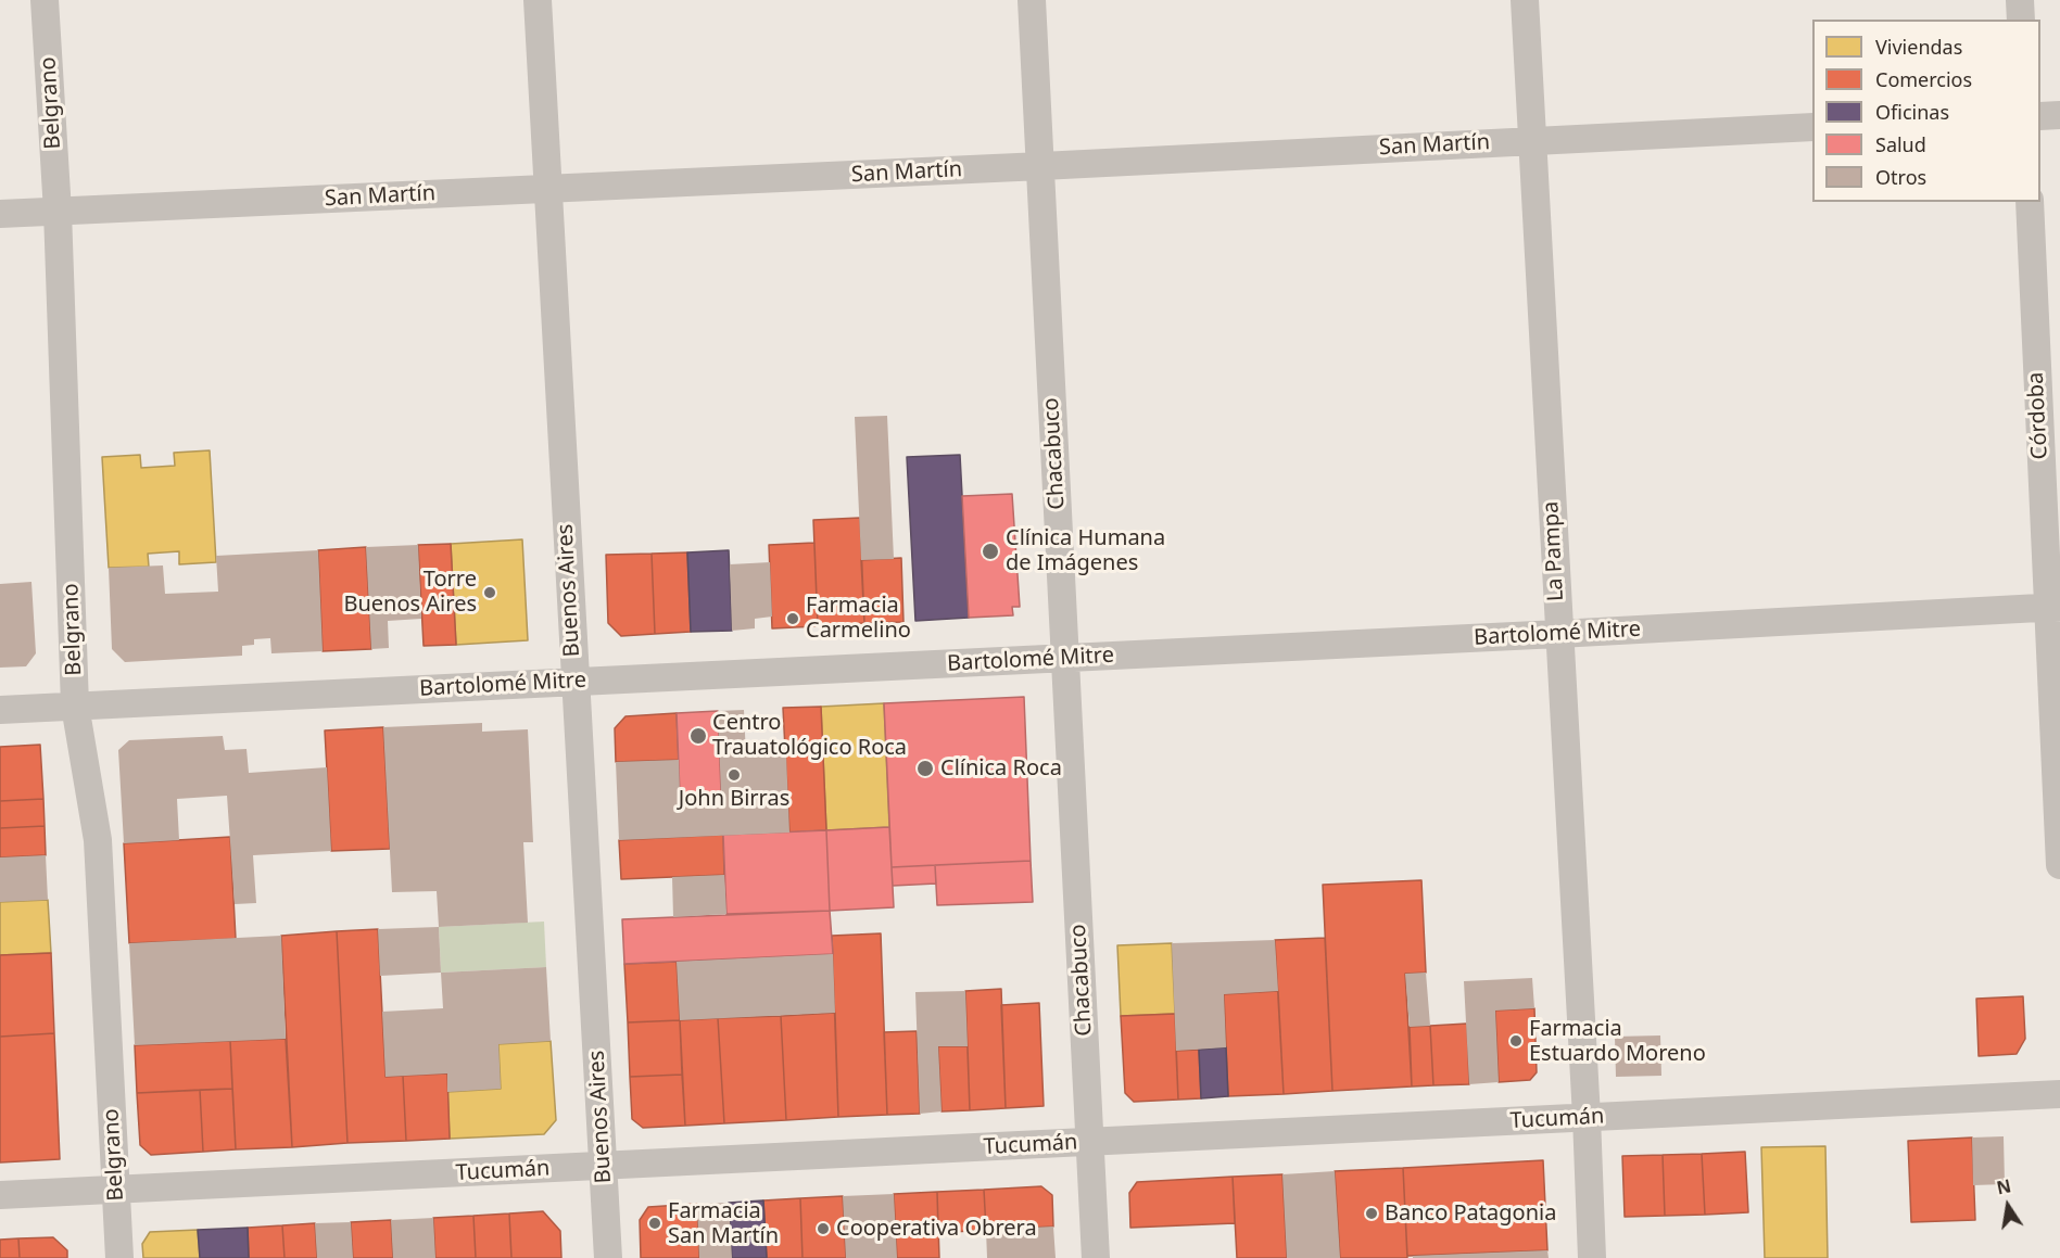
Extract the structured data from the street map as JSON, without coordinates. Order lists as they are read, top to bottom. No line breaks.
{"streets":{"street":["Belgrano","San Martín","Córdoba","Chacabuco","La Pampa","Buenos Aires","Bartolomé Mitre","Tucumán"]},"crossings":[["Belgrano","San Martín"],["Belgrano","Bartolomé Mitre"],["Belgrano","Tucumán"],["San Martín","Chacabuco"],["San Martín","La Pampa"],["San Martín","Buenos Aires"],["Córdoba","Bartolomé Mitre"],["Chacabuco","Bartolomé Mitre"],["Chacabuco","Tucumán"],["La Pampa","Bartolomé Mitre"],["La Pampa","Tucumán"],["Buenos Aires","Bartolomé Mitre"],["Buenos Aires","Tucumán"]],"places":["Clínica Humana de Imágenes","Torre Buenos Aires","Farmacia Carmelino","Centro Trauatológico Roca","Clínica Roca","John Birras","Farmacia Estuardo Moreno","Banco Patagonia","Farmacia San Martín","Cooperativa Obrera"],"legend":["Viviendas","Comercios","Oficinas","Salud","Otros"],"north":"top"}
